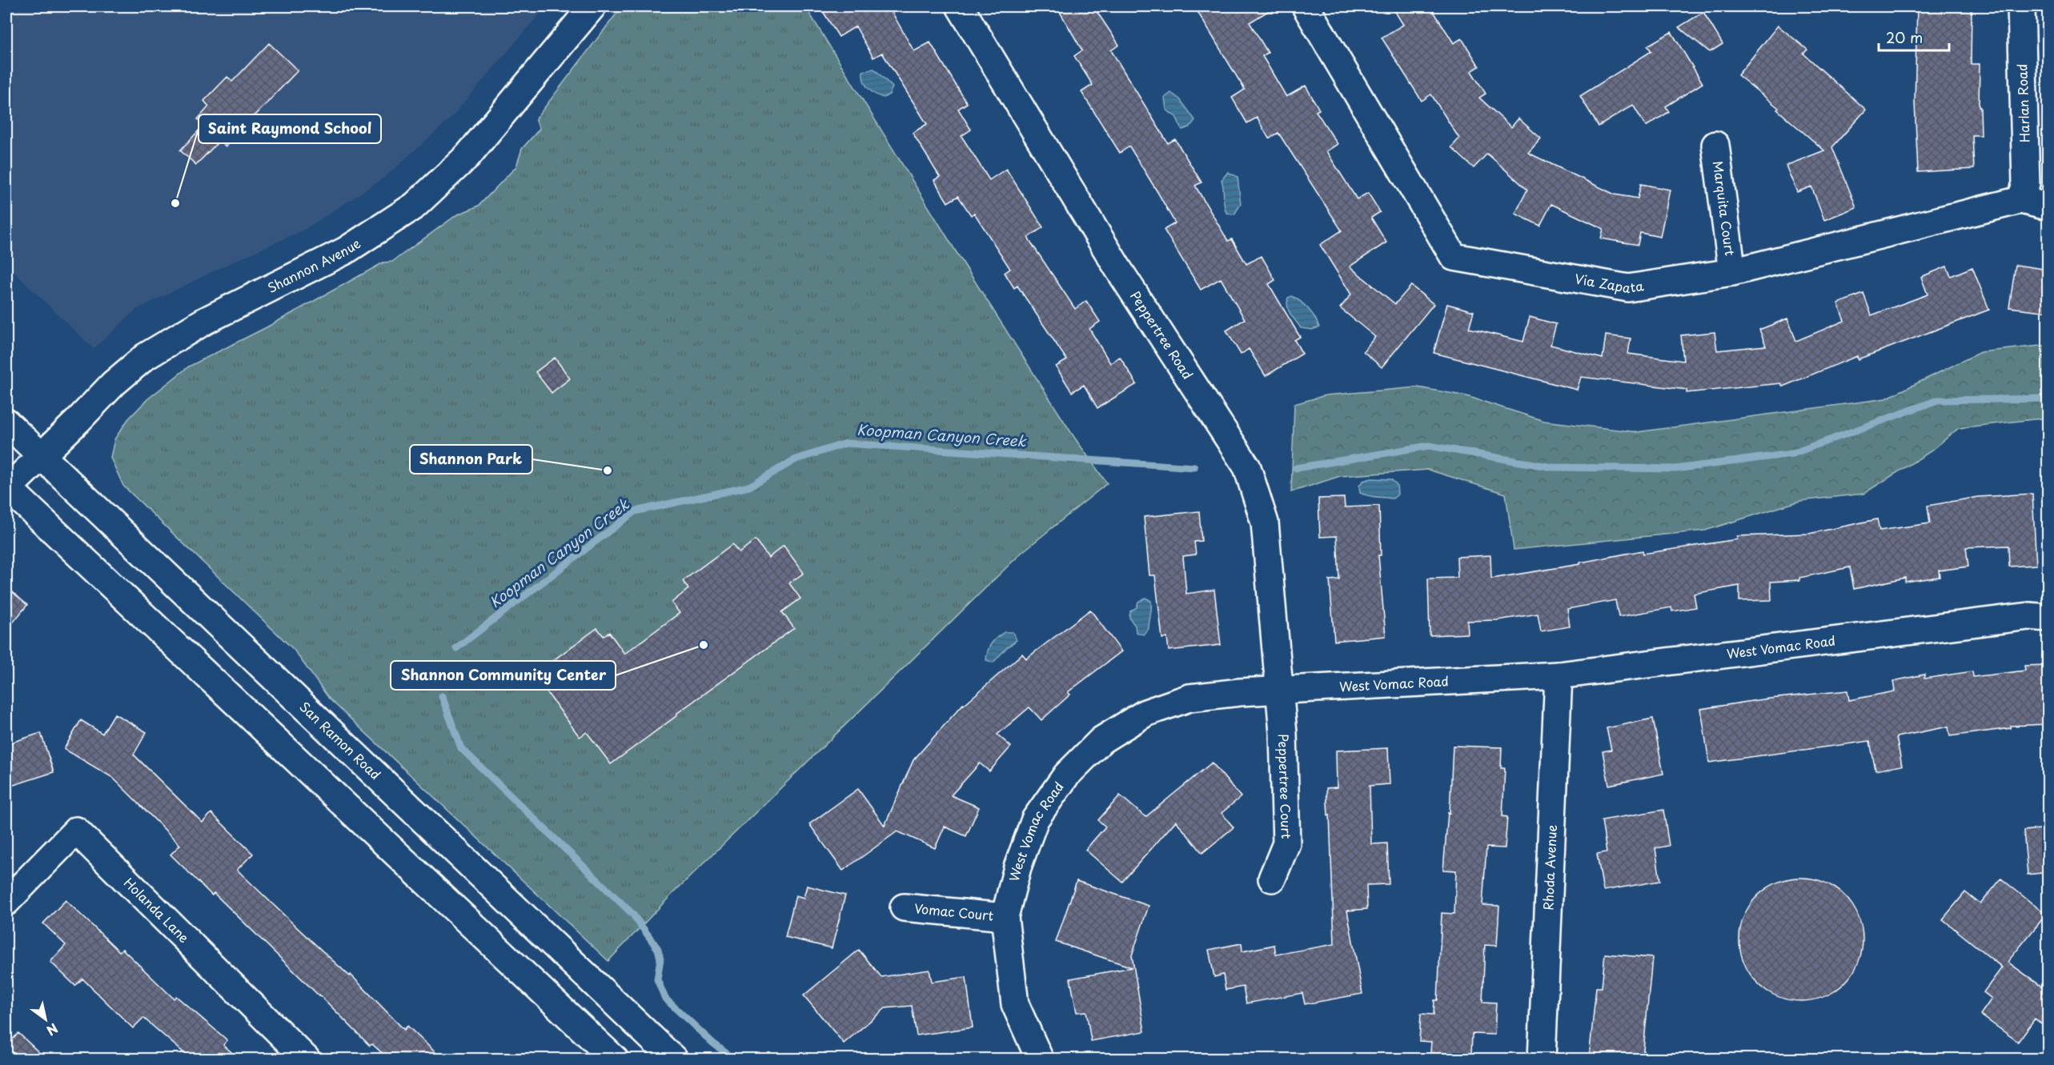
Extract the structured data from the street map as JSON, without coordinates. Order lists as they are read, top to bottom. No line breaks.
{"streets":{"street":["Harlan Road","Marquita Court","Shannon Avenue","Via Zapata","Peppertree Road","West Vomac Road","San Ramon Road","Peppertree Court","Rhoda Avenue","Holanda Lane","Vomac Court"]},"crossings":[["Harlan Road","Via Zapata"],["Marquita Court","Via Zapata"],["Shannon Avenue","San Ramon Road"],["Peppertree Road","West Vomac Road"],["Peppertree Road","Peppertree Court"],["West Vomac Road","Peppertree Court"],["West Vomac Road","Rhoda Avenue"],["West Vomac Road","Vomac Court"]],"water":["Koopman Canyon Creek"],"places":["Saint Raymond School","Shannon Park","Shannon Community Center"],"scale_bar":"20 m","north":"bottom right"}
